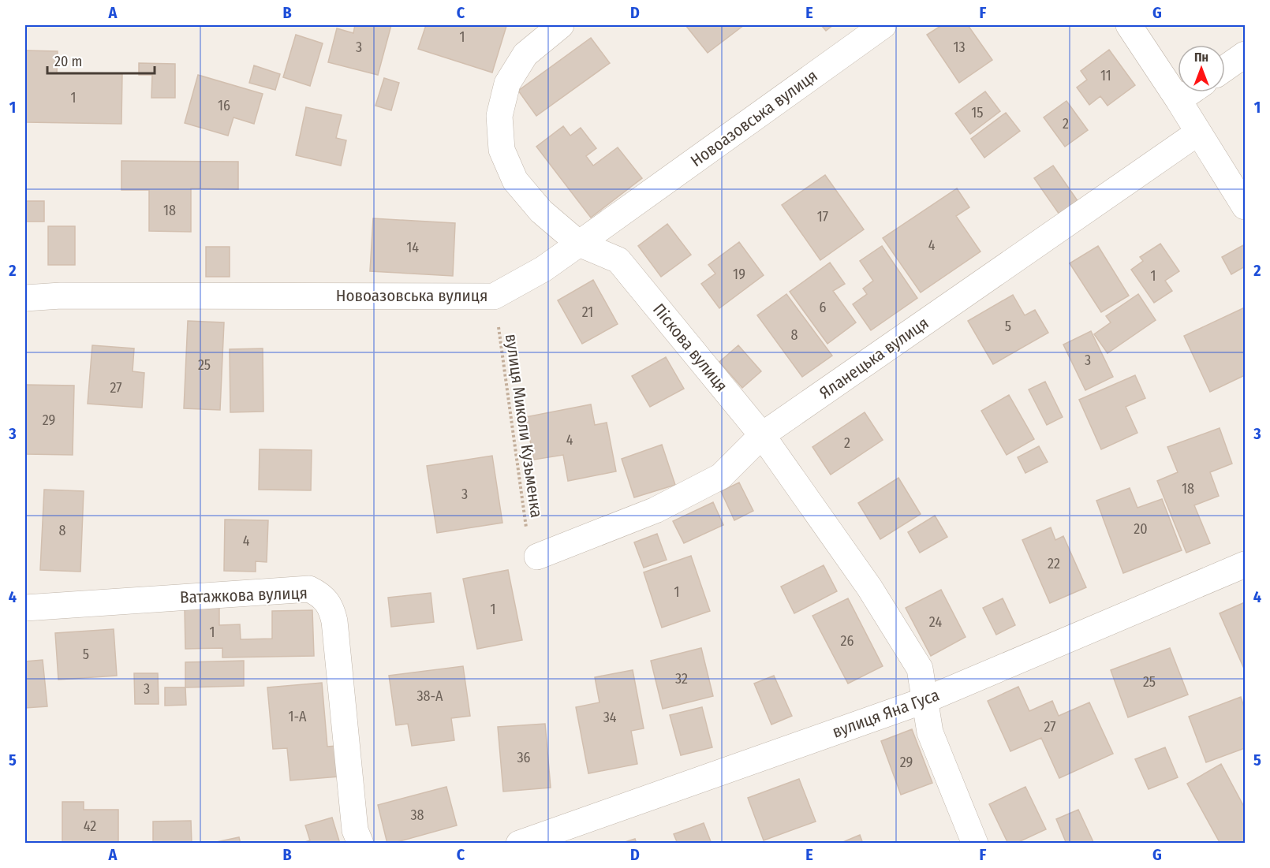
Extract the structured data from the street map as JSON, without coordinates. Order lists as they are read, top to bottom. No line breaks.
{"streets":{"street":["Новоазовська вулиця","Піскова вулиця","Яланецька вулиця","Ватажкова вулиця","вулиця Яна Гуса"],"path":["вулиця Миколи Кузьменка"]},"crossings":[["Новоазовська вулиця","Піскова вулиця"],["Новоазовська вулиця","вулиця Миколи Кузьменка"],["Піскова вулиця","Яланецька вулиця"],["Піскова вулиця","вулиця Яна Гуса"],["Яланецька вулиця","вулиця Миколи Кузьменка"]],"house_numbers":["1","3","13","11","1","16","15","2","18","17","4","14","19","1","6","21","5","8","3","25","27","29","4","2","18","3","20","8","4","22","1","1","24","1","26","5","32","25","3","38-А","1-А","34","27","36","29","38","42"],"scale_bar":"20 m","north":"top","grid":{"columns":["A","B","C","D","E","F","G"],"rows":["1","2","3","4","5"]}}
